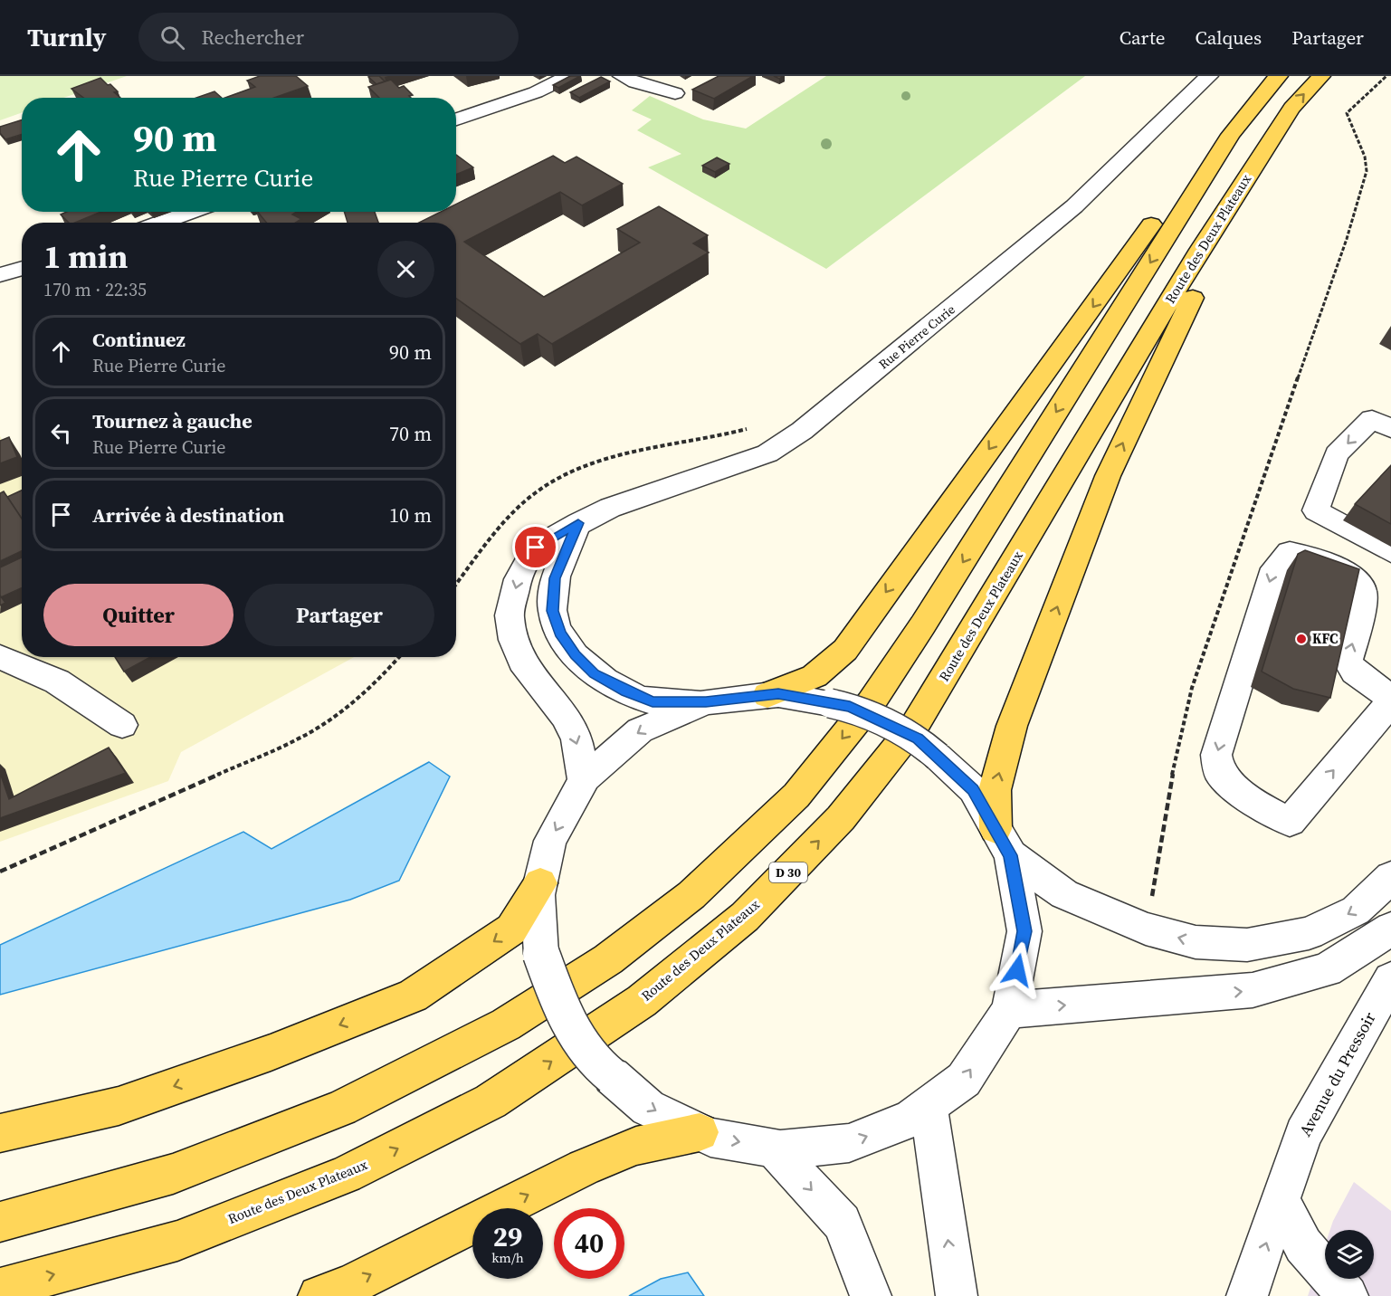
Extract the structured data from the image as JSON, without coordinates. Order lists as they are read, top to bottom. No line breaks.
{"streets":{"main road":["Route des Deux Plateaux","D 30"],"street":["Rue Pierre Curie","Avenue du Pressoir"]},"places":["KFC"],"page":{"header":"Turnly","search":"Rechercher","nav":["Carte","Calques","Partager"],"turn":["90 m","Rue Pierre Curie"],"heading":["1 min","170 m · 22:35"],"list":[{"name":"Continuez","note":"Rue Pierre Curie","value":"90 m"},{"name":"Tournez à gauche","note":"Rue Pierre Curie","value":"70 m"},{"name":"Arrivée à destination","value":"10 m"}],"buttons":["Quitter","Partager"],"speed":"29 km/h","limit":"40"}}
